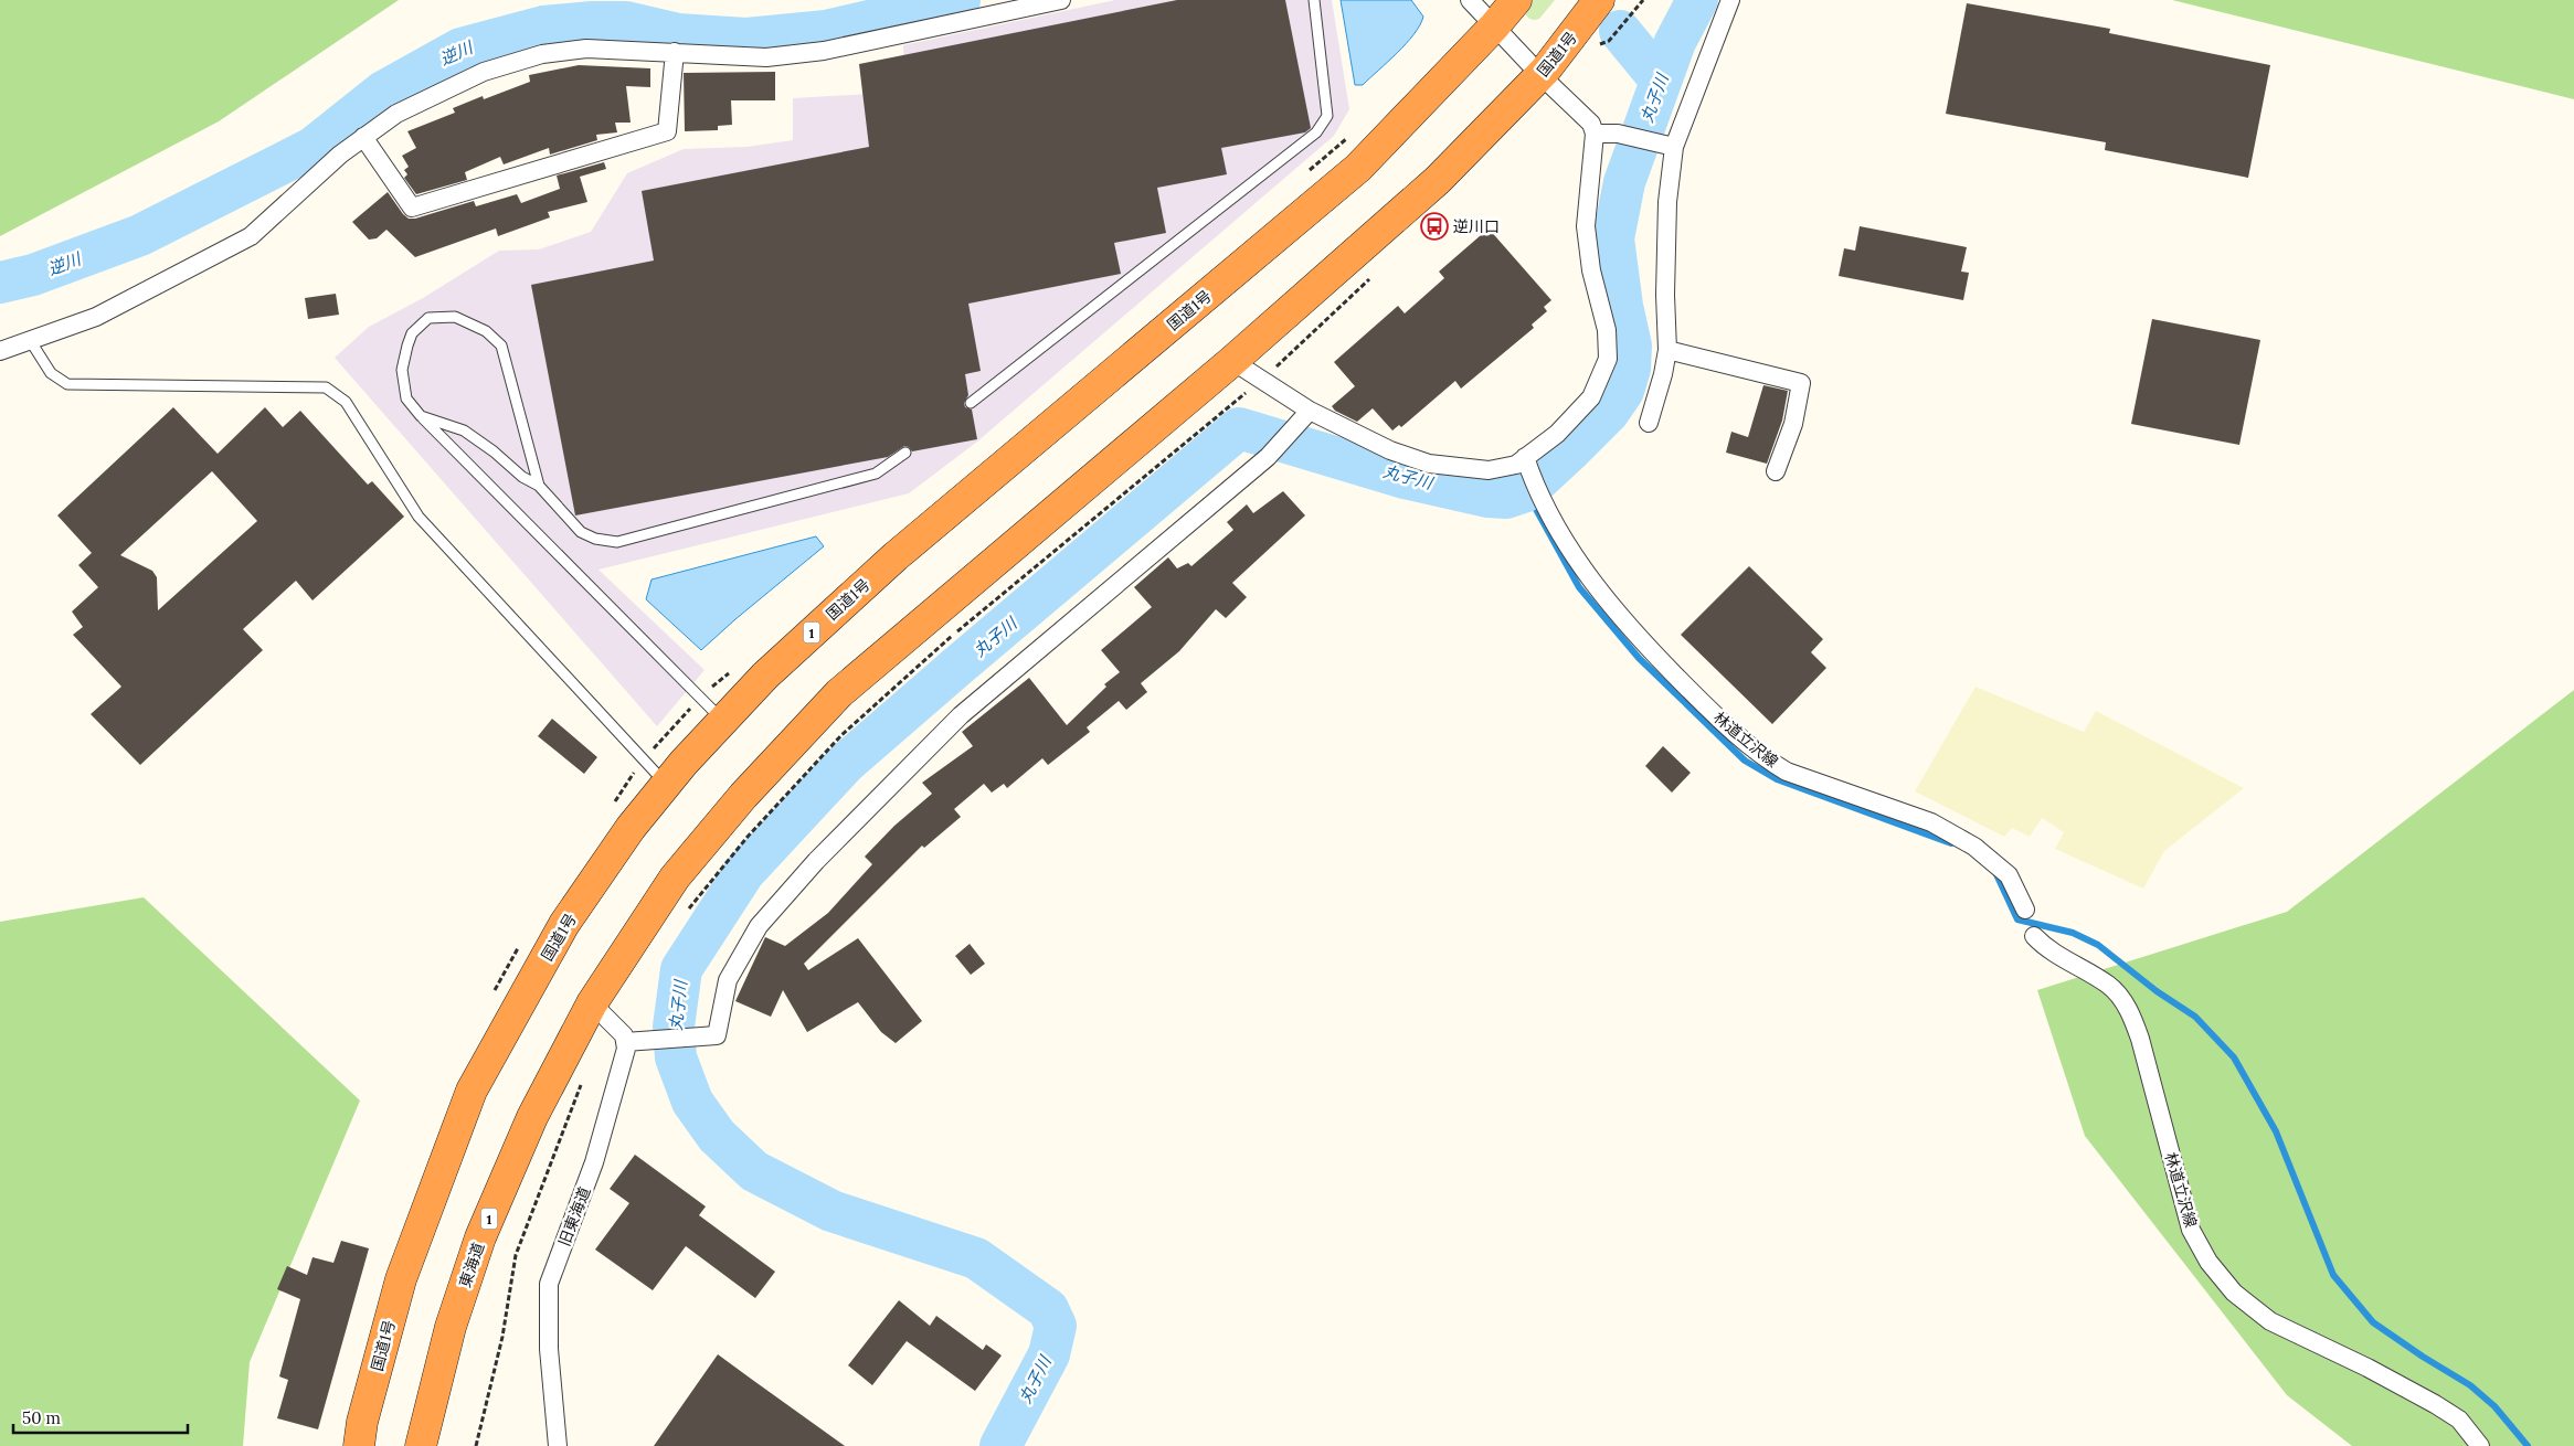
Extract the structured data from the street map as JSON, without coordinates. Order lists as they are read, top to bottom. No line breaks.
{"streets":{"highway":["国道1号","1","東海道"],"street":["林道立沢線","旧東海道"]},"crossings":[["国道1号","東海道"]],"water":["逆川","丸子川"],"places":{"bus stop":["逆川口"]},"scale_bar":"50 m"}
